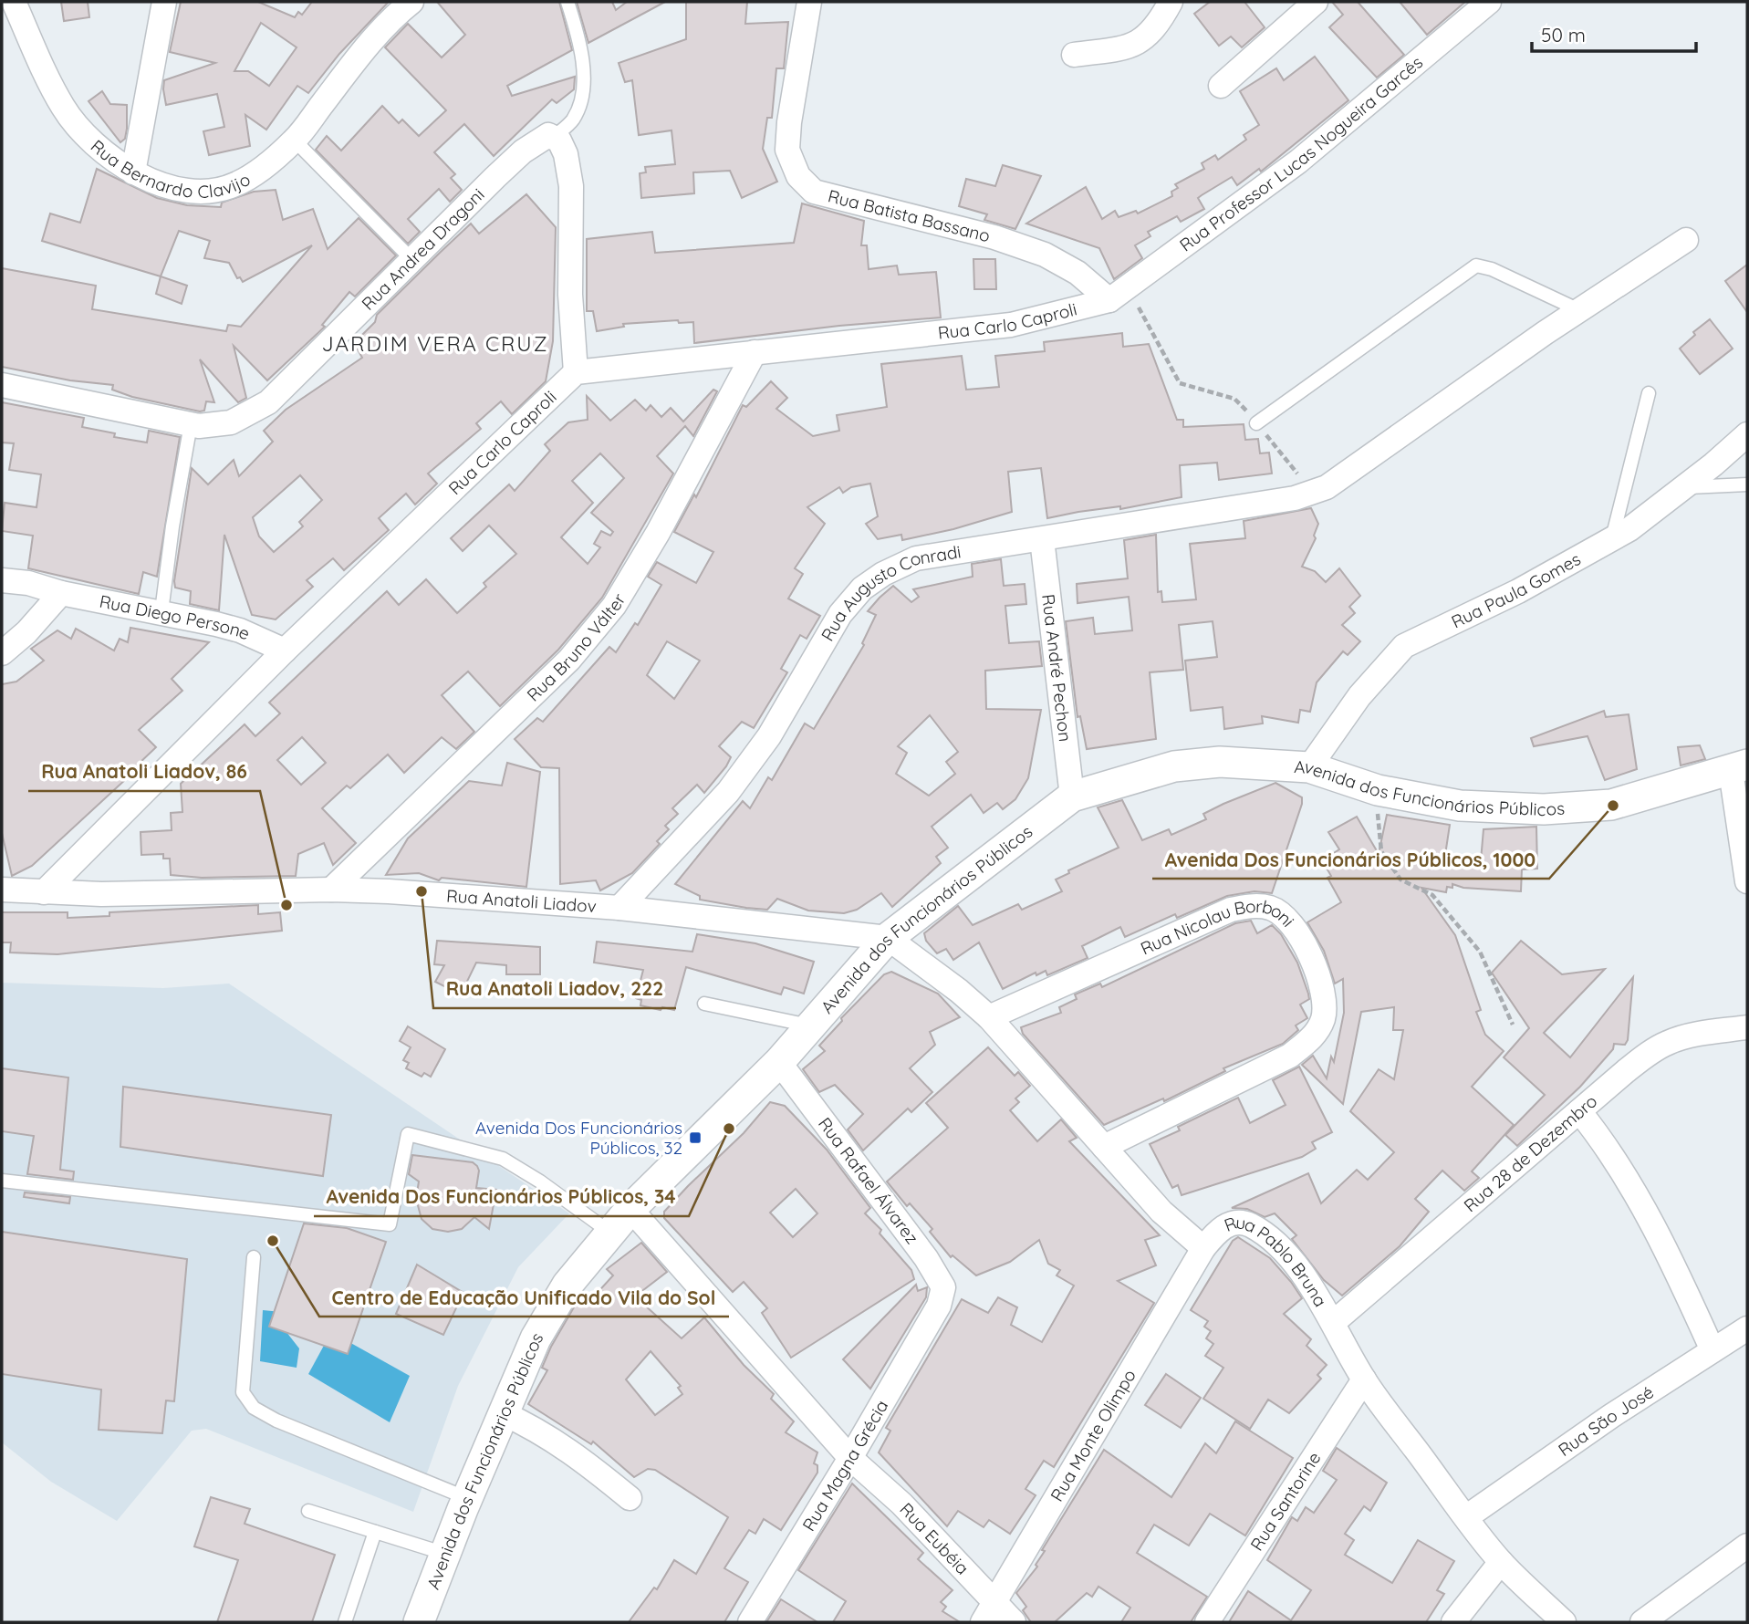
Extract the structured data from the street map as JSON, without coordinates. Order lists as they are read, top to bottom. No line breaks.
{"streets":{"street":["Rua Professor Lucas Nogueira Garcês","Rua Bernardo Clavijo","Rua Batista Bassano","Rua Andrea Dragoni","Rua Carlo Caproli","Rua Paula Gomes","Rua Augusto Conradi","Rua Diego Persone","Rua Bruno Válter","Rua André Pechon","Avenida dos Funcionários Públicos","Rua Anatoli Liadov","Rua Nicolau Borboni","Rua 28 de Dezembro","Rua Rafael Álvarez","Rua Pablo Bruna","Rua São José","Rua Monte Olimpo","Rua Magna Grécia","Rua Santorine","Rua Eubéia"]},"crossings":[["Rua Professor Lucas Nogueira Garcês","Rua Batista Bassano"],["Rua Professor Lucas Nogueira Garcês","Rua Carlo Caproli"],["Rua Batista Bassano","Rua Carlo Caproli"],["Rua Carlo Caproli","Rua Diego Persone"],["Rua Carlo Caproli","Rua Bruno Válter"],["Rua Carlo Caproli","Rua Anatoli Liadov"],["Rua Paula Gomes","Avenida dos Funcionários Públicos"],["Rua Augusto Conradi","Rua André Pechon"],["Rua Augusto Conradi","Rua Anatoli Liadov"],["Rua Bruno Válter","Rua Anatoli Liadov"],["Rua André Pechon","Avenida dos Funcionários Públicos"],["Avenida dos Funcionários Públicos","Rua Anatoli Liadov"],["Avenida dos Funcionários Públicos","Rua Rafael Álvarez"],["Avenida dos Funcionários Públicos","Rua Pablo Bruna"],["Avenida dos Funcionários Públicos","Rua Eubéia"],["Rua Anatoli Liadov","Rua Pablo Bruna"],["Rua Nicolau Borboni","Rua Pablo Bruna"],["Rua 28 de Dezembro","Rua Pablo Bruna"],["Rua Rafael Álvarez","Rua Magna Grécia"],["Rua Pablo Bruna","Rua São José"],["Rua Pablo Bruna","Rua Monte Olimpo"],["Rua Pablo Bruna","Rua Santorine"],["Rua Monte Olimpo","Rua Eubéia"],["Rua Magna Grécia","Rua Eubéia"]],"districts":["JARDIM VERA CRUZ"],"places":{"other":["Avenida Dos Funcionários Públicos, 1000","Rua Anatoli Liadov, 222","Rua Anatoli Liadov, 86","Avenida Dos Funcionários Públicos, 34","Centro de Educação Unificado Vila do Sol"],"transit":["Avenida Dos Funcionários Públicos, 32"]},"scale_bar":"50 m"}
